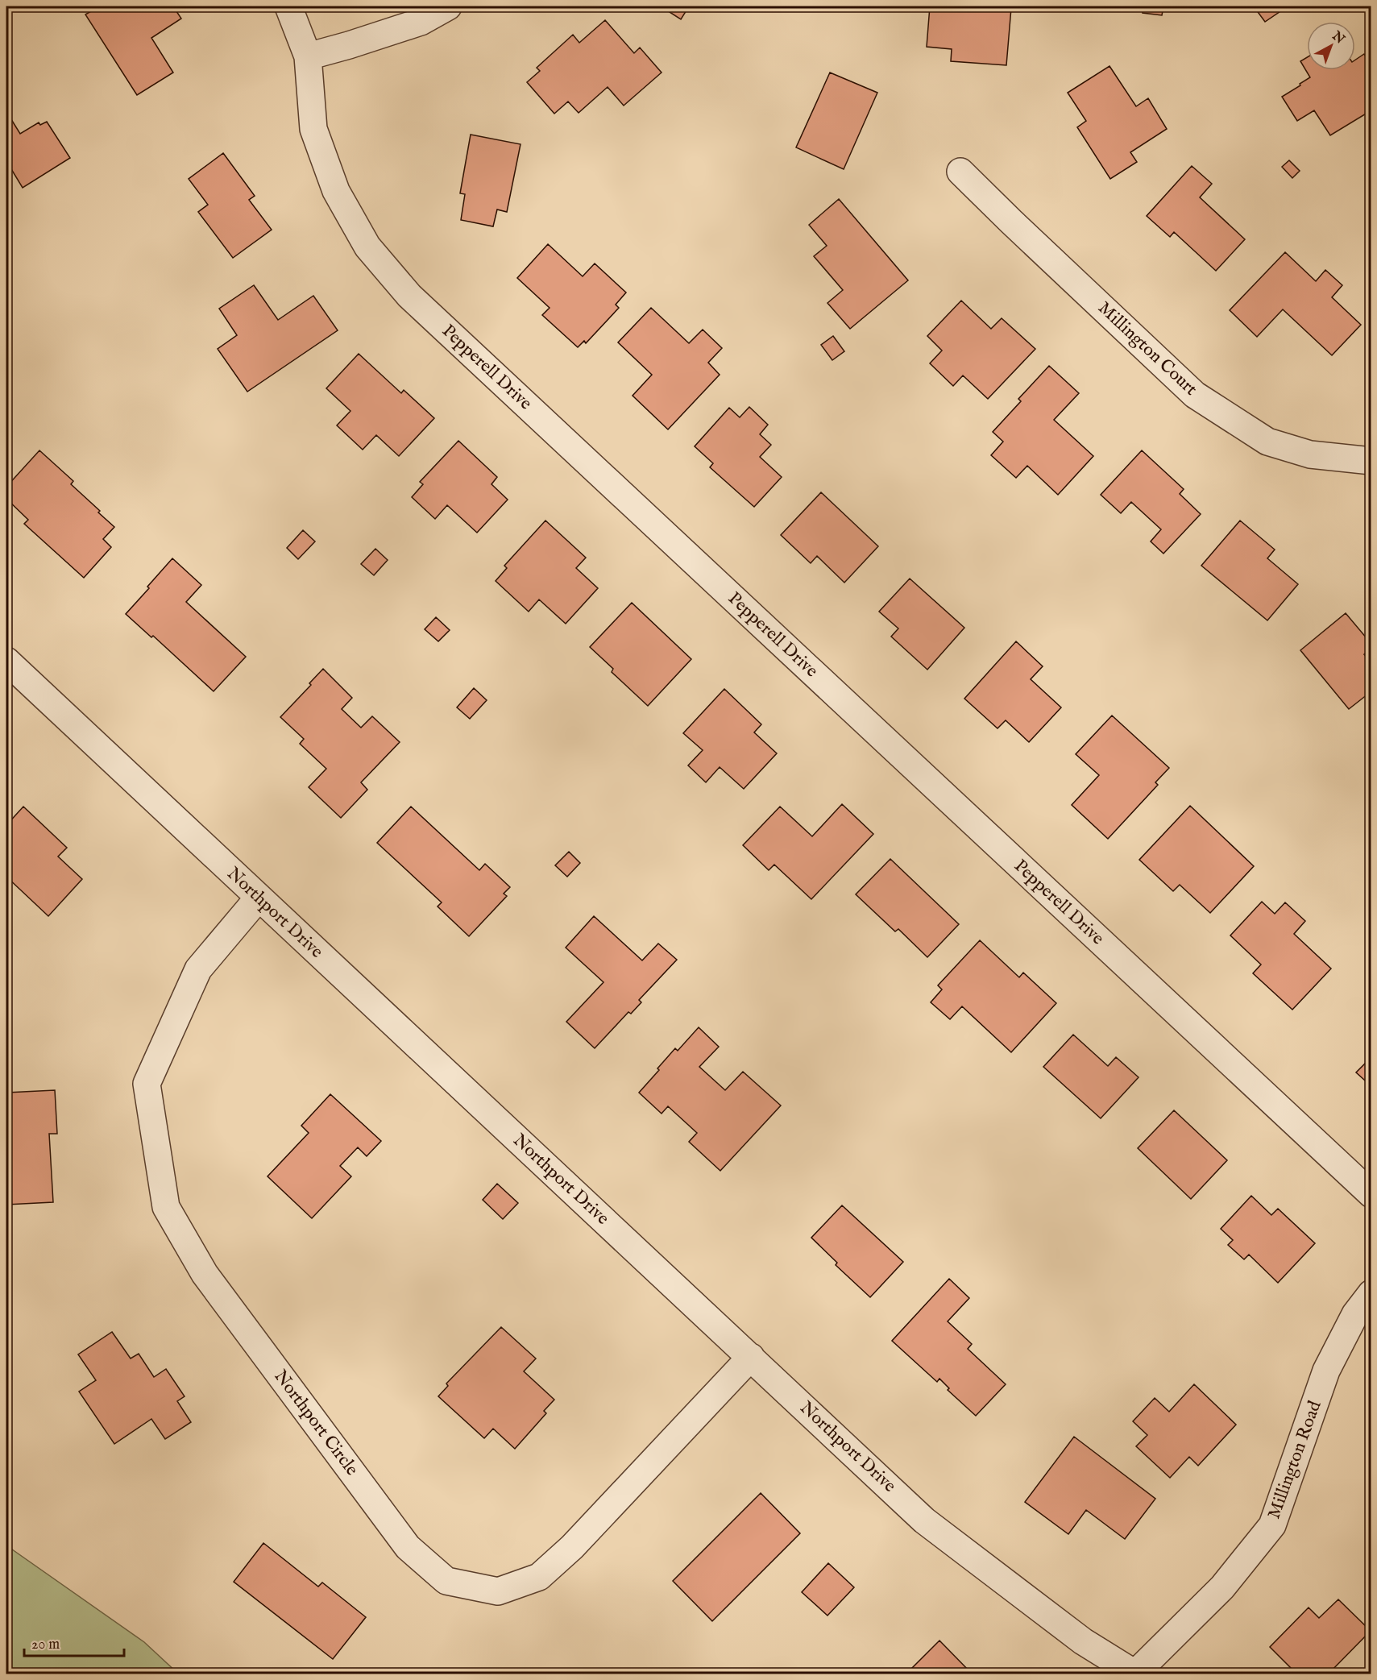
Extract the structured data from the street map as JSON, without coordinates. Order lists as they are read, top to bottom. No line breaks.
{"streets":{"street":["Millington Court","Pepperell Drive","Northport Drive","Northport Circle","Millington Road"]},"crossings":[["Northport Drive","Northport Circle"],["Northport Drive","Millington Road"]],"scale_bar":"20 m","north":"top right"}
